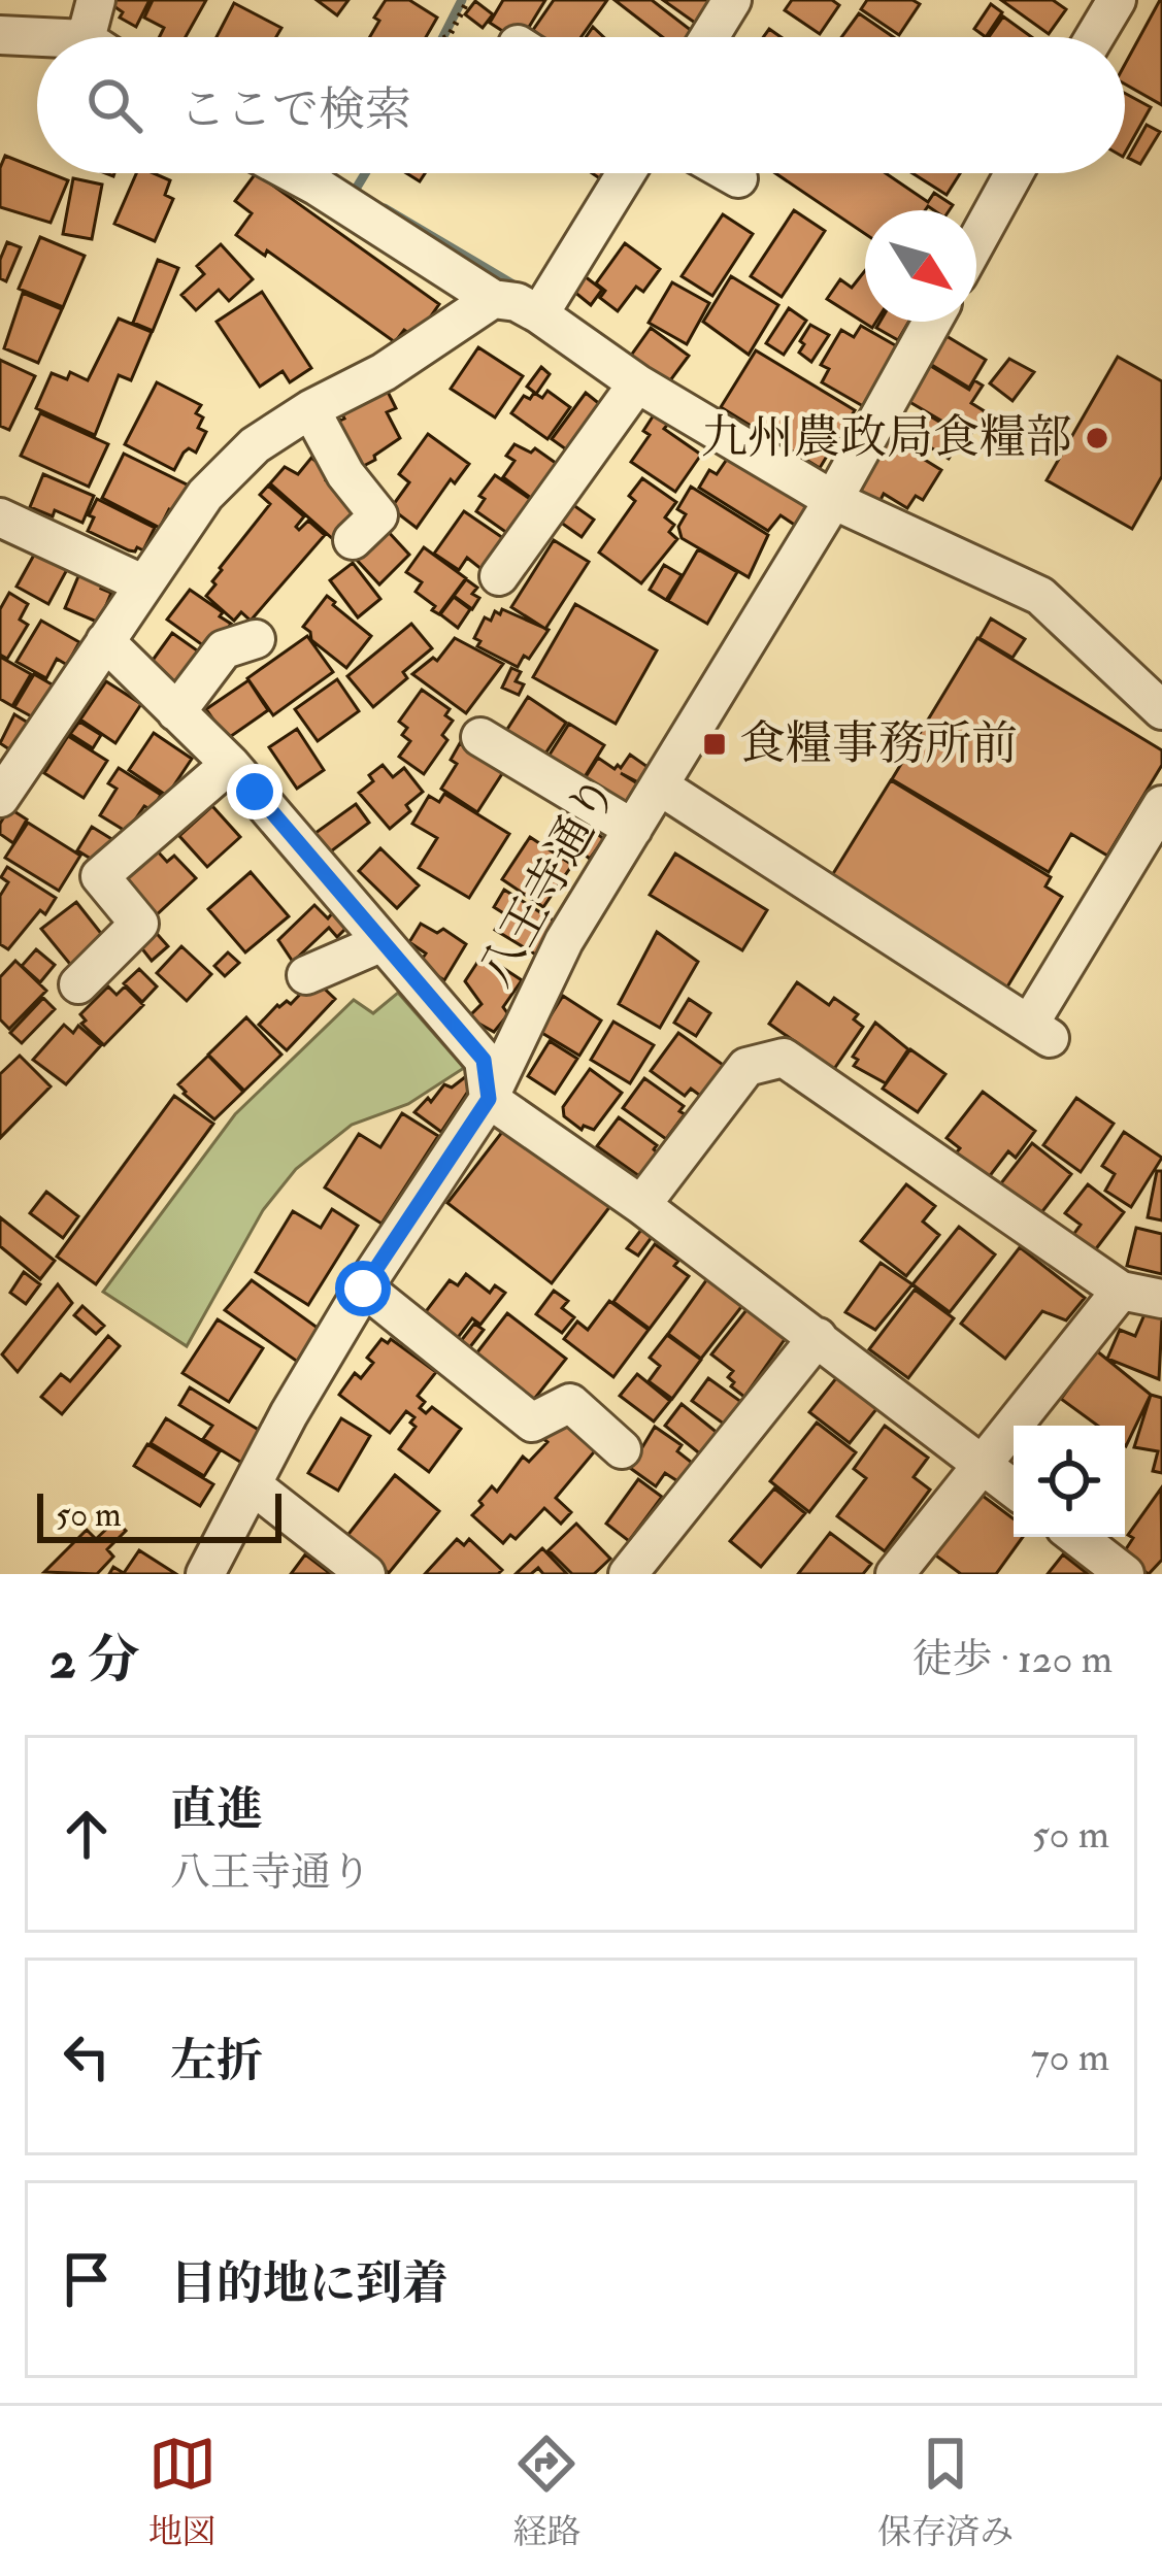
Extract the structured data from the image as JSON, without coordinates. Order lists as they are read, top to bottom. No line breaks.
{"streets":{"street":["八王寺通り"]},"places":{"other":["九州農政局食糧部"],"transit":["食糧事務所前"]},"scale_bar":"50 m","north":"bottom right","page":{"search":"ここで検索","scale":"50 m","heading":["2 分","徒歩 · 120 m"],"list":[["直進","八王寺通り","50 m"],["左折","70 m"],"目的地に到着"],"nav":["地図","経路","保存済み"]}}
